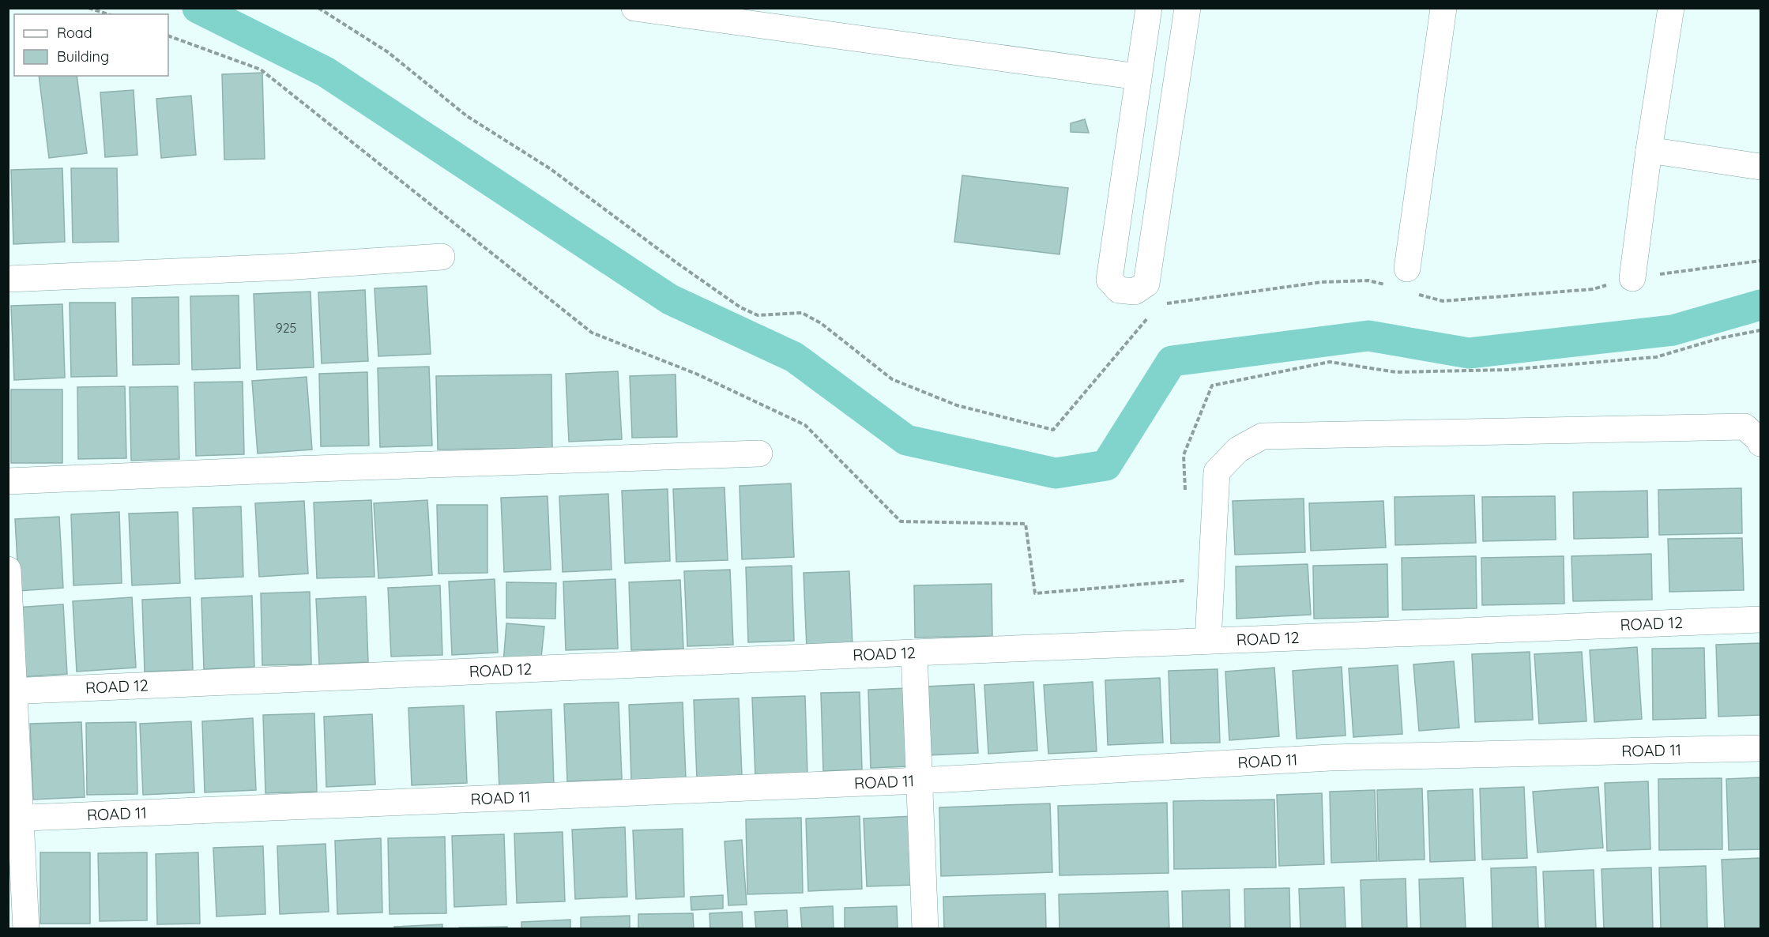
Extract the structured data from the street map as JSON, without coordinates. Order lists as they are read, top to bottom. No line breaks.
{"streets":{"street":["ROAD 12","ROAD 11"]},"house_numbers":["925"],"legend":["Road","Building"]}
